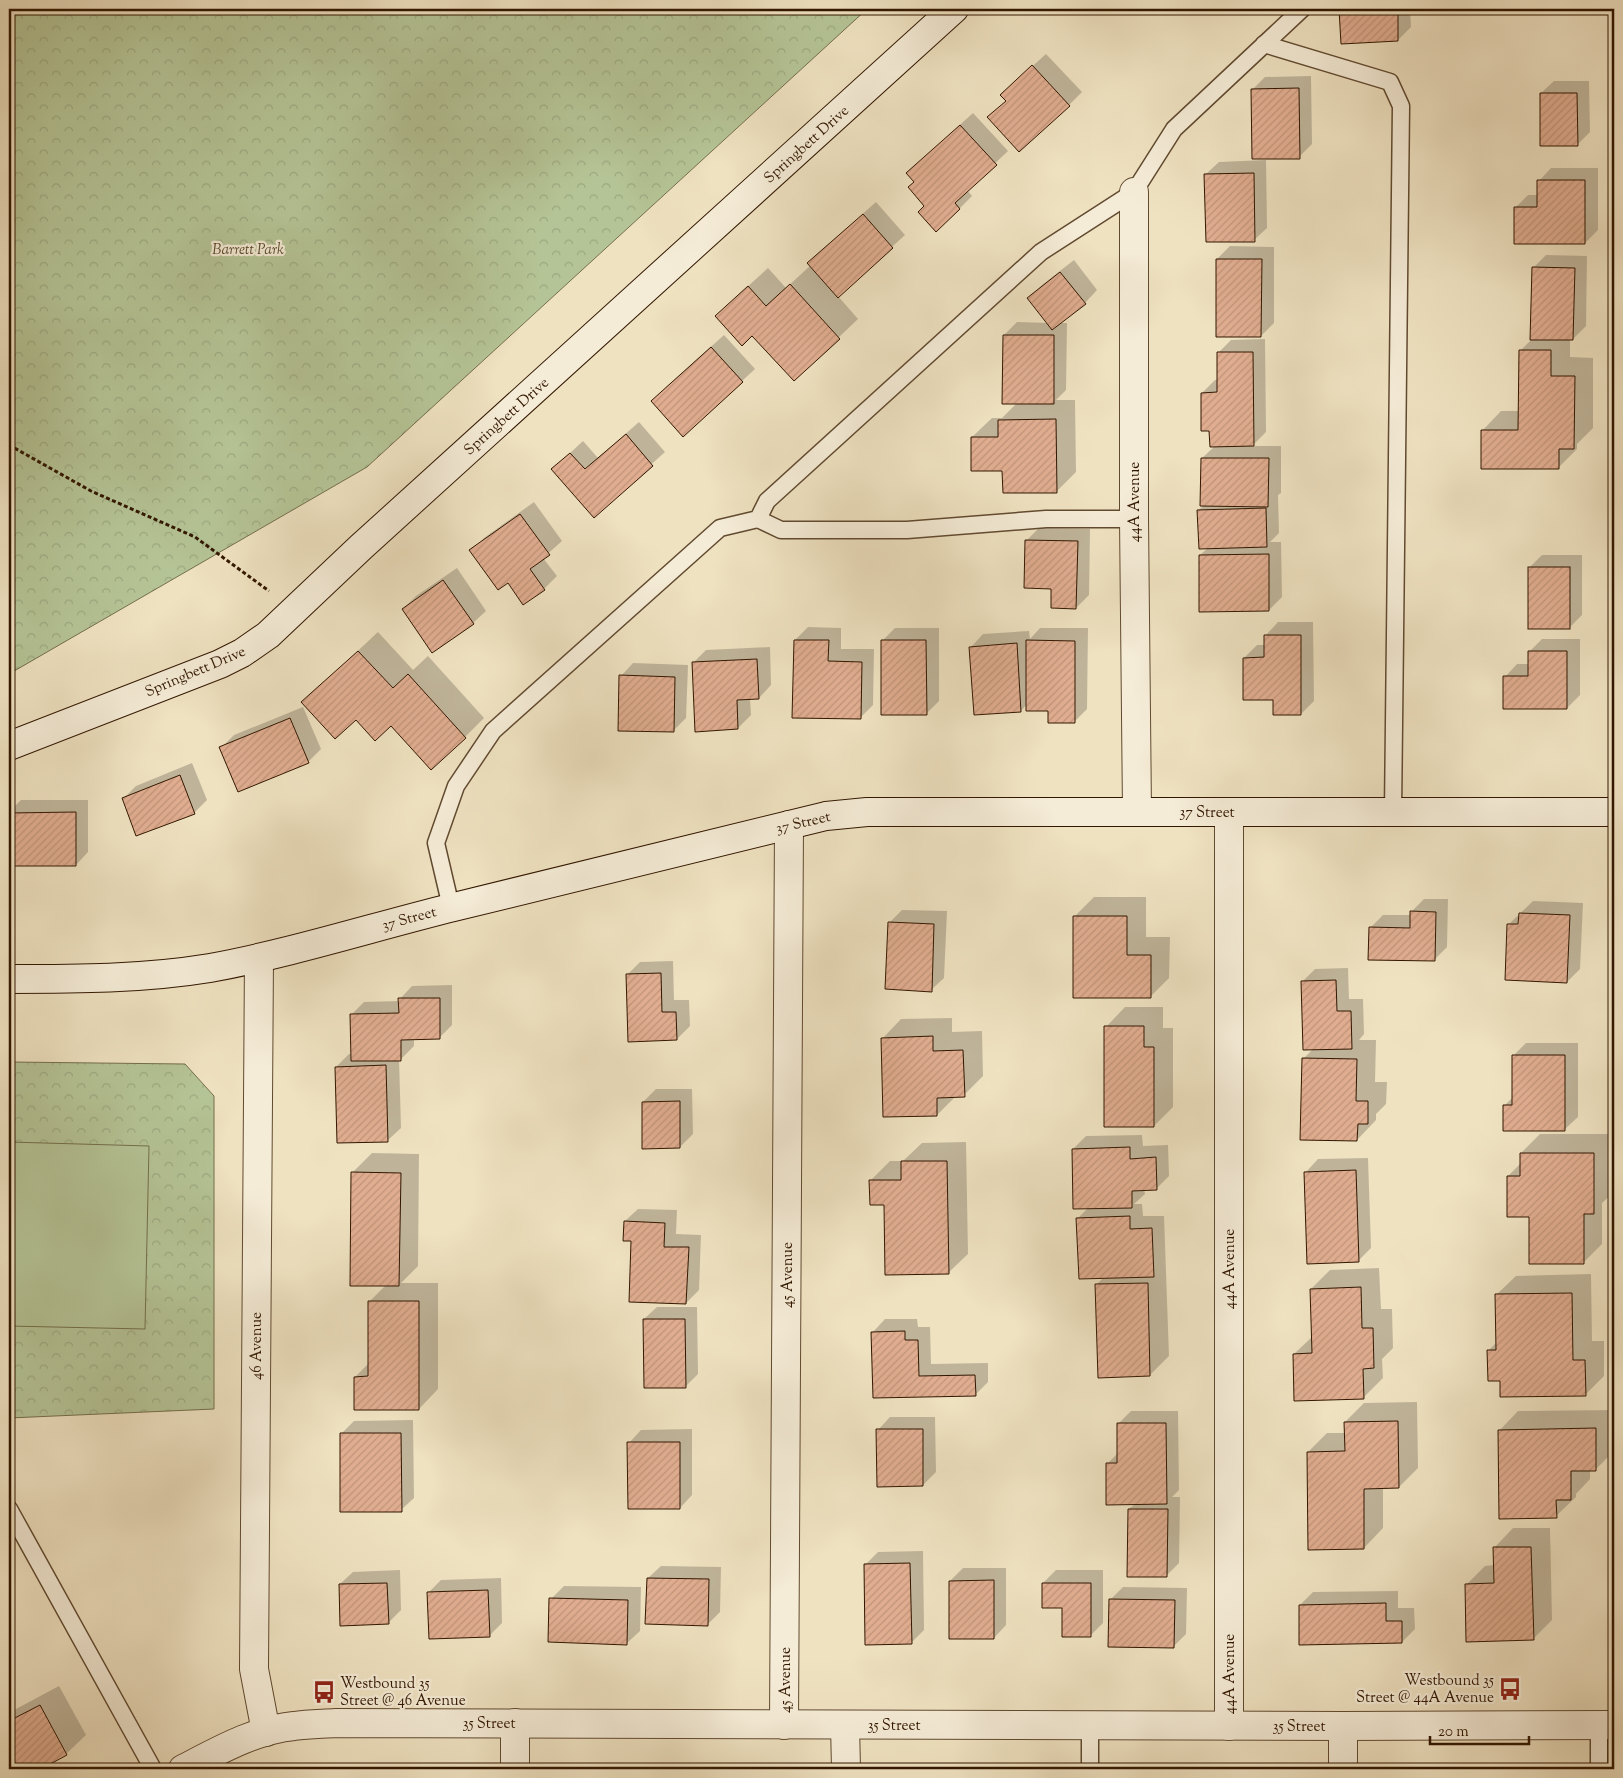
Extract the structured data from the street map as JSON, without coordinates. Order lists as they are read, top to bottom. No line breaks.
{"streets":{"street":["Springbett Drive","44A Avenue","37 Street","45 Avenue","46 Avenue","35 Street"]},"crossings":[["44A Avenue","37 Street"],["44A Avenue","35 Street"],["37 Street","45 Avenue"],["37 Street","46 Avenue"],["45 Avenue","35 Street"],["46 Avenue","35 Street"]],"parks":["Barrett Park"],"places":{"bus stop":["Westbound 35 Street @ 44A Avenue","Westbound 35 Street @ 46 Avenue"]},"scale_bar":"20 m"}
